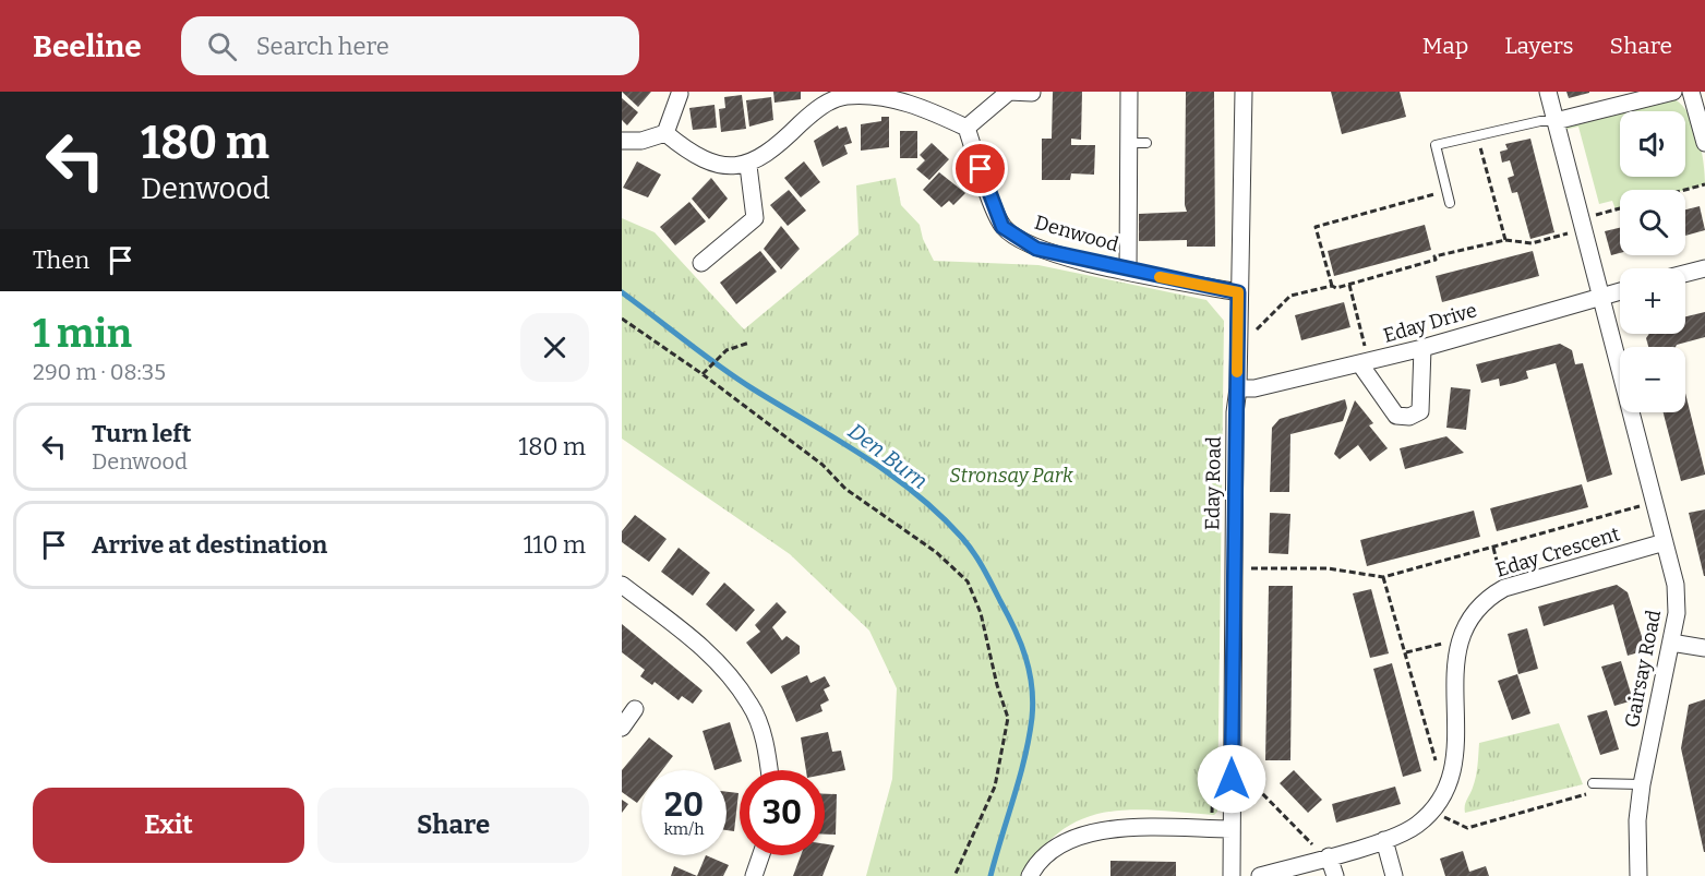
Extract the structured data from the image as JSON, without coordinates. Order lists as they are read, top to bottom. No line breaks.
{"streets":{"street":["Denwood","Eday Drive","Eday Road","Eday Crescent","Gairsay Road"]},"crossings":[["Denwood","Eday Road"],["Eday Drive","Eday Road"],["Eday Drive","Gairsay Road"],["Eday Crescent","Gairsay Road"]],"water":["Den Burn"],"parks":["Stronsay Park"],"page":{"header":"Beeline","search":"Search here","nav":["Map","Layers","Share"],"turn":["180 m","Denwood"],"map_buttons":["+","−"],"then":"Then","heading":["1 min","290 m · 08:35"],"list":[{"name":"Turn left","note":"Denwood","value":"180 m"},{"name":"Arrive at destination","value":"110 m"}],"speed":"20 km/h","limit":"30","buttons":["Exit","Share"]}}
